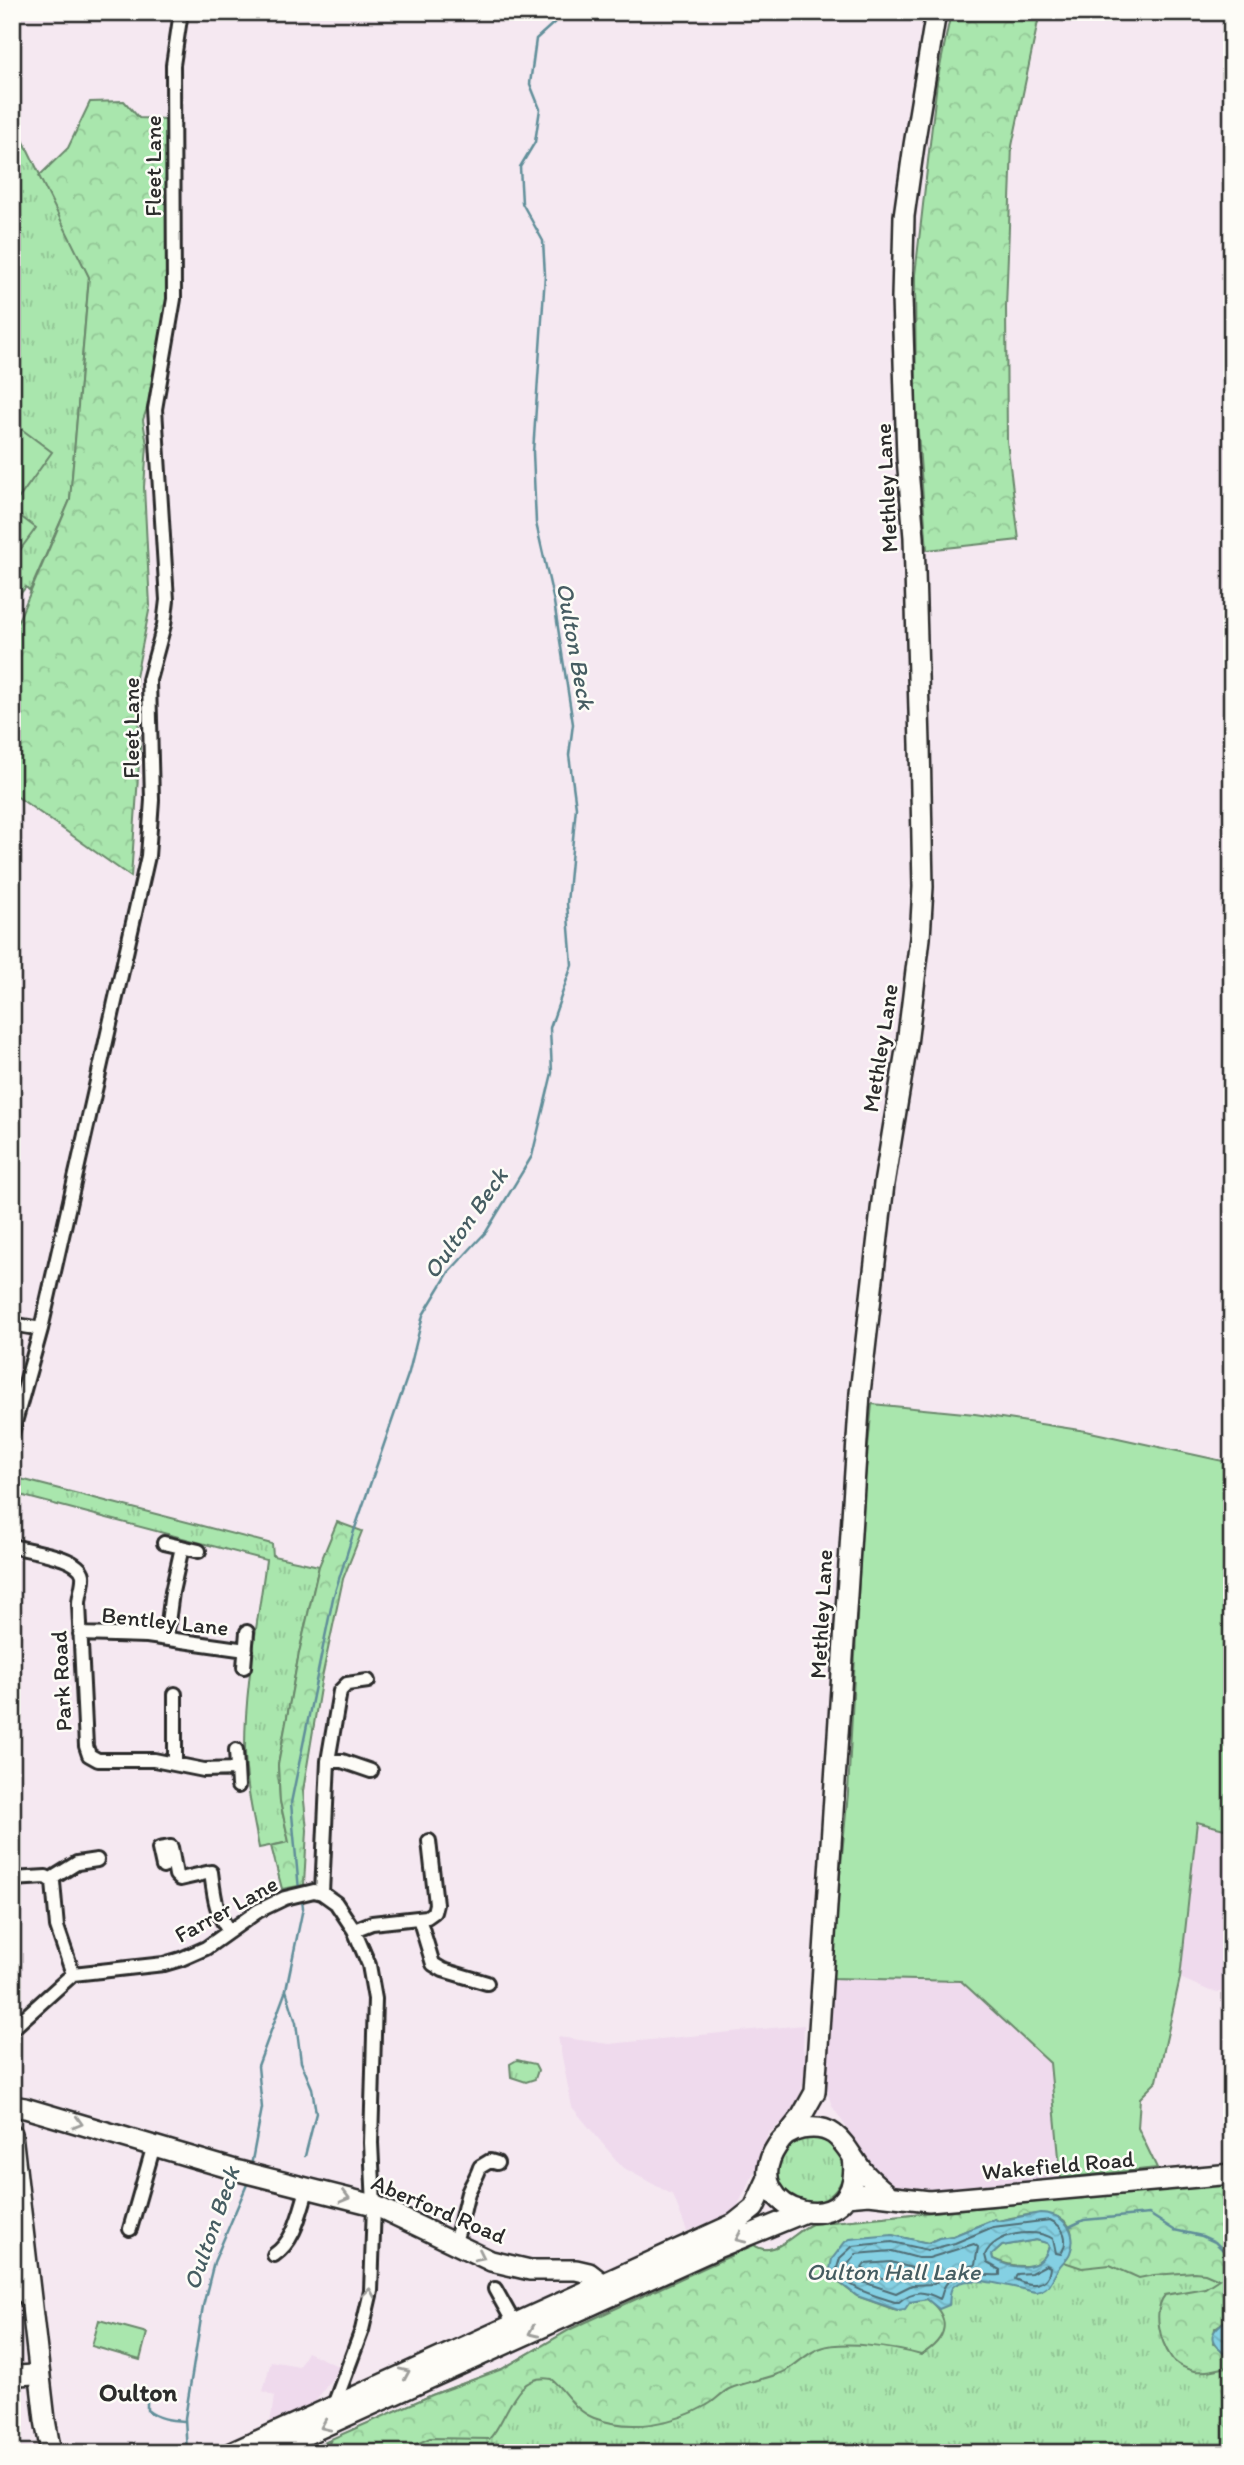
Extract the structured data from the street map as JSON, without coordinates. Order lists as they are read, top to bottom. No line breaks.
{"streets":{"main road":["Methley Lane","Wakefield Road","Aberford Road"],"street":["Fleet Lane","Bentley Lane","Park Road","Farrer Lane"]},"crossings":[["Methley Lane","Wakefield Road"],["Bentley Lane","Park Road"]],"one_way":["Aberford Road"],"districts":["Oulton"],"water":["Oulton Beck","Oulton Hall Lake"]}
